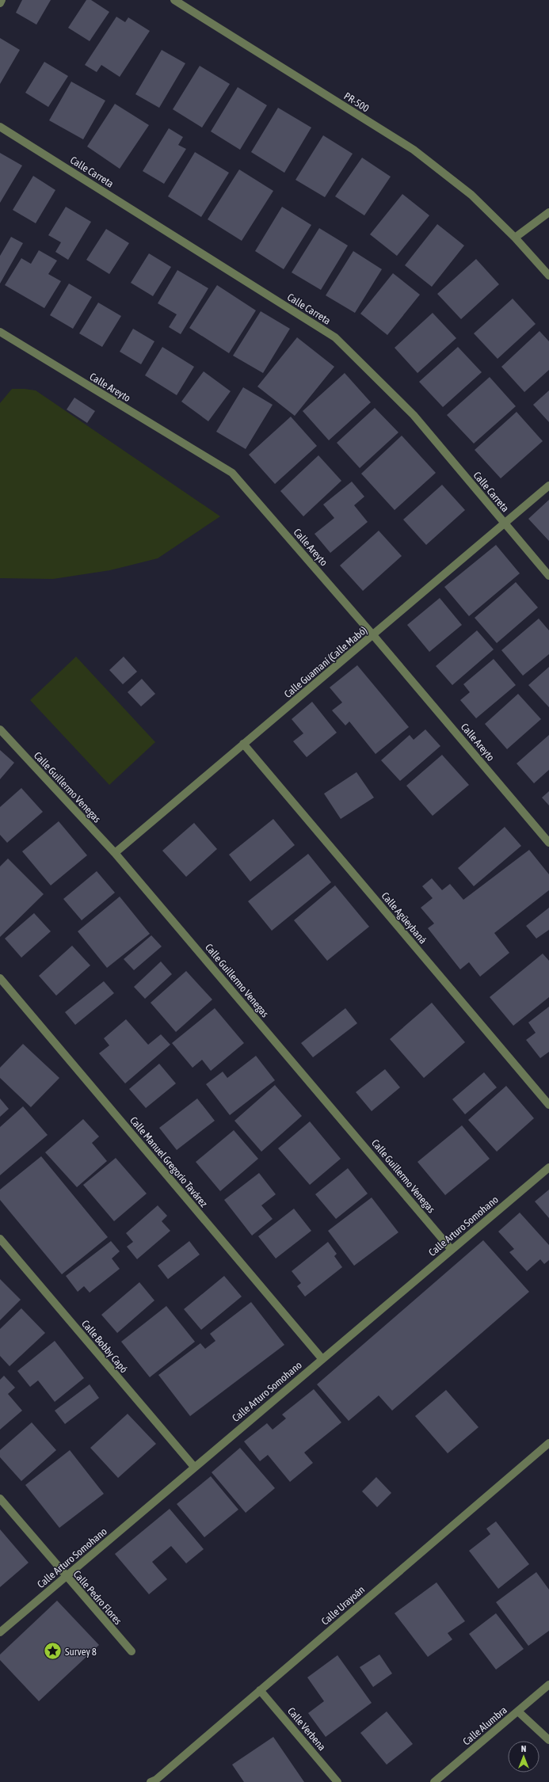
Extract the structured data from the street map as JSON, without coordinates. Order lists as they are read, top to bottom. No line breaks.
{"streets":{"street":["PR-500","Calle Carreta","Calle Areyto","Calle Guamaní (Calle Mabó)","Calle Guillermo Venegas","Calle Agüeybaná","Calle Manuel Gregorio Tavárez","Calle Arturo Somohano","Calle Bobby Capó","Calle Pedro Flores","Calle Urayoán","Calle Alumbra","Calle Verbena"]},"crossings":[["Calle Carreta","Calle Guamaní (Calle Mabó)"],["Calle Areyto","Calle Guamaní (Calle Mabó)"],["Calle Guamaní (Calle Mabó)","Calle Guillermo Venegas"],["Calle Guamaní (Calle Mabó)","Calle Agüeybaná"],["Calle Guillermo Venegas","Calle Arturo Somohano"],["Calle Manuel Gregorio Tavárez","Calle Arturo Somohano"],["Calle Arturo Somohano","Calle Bobby Capó"],["Calle Arturo Somohano","Calle Pedro Flores"],["Calle Urayoán","Calle Verbena"]],"places":{"place":["Survey 8"]},"north":"top"}
